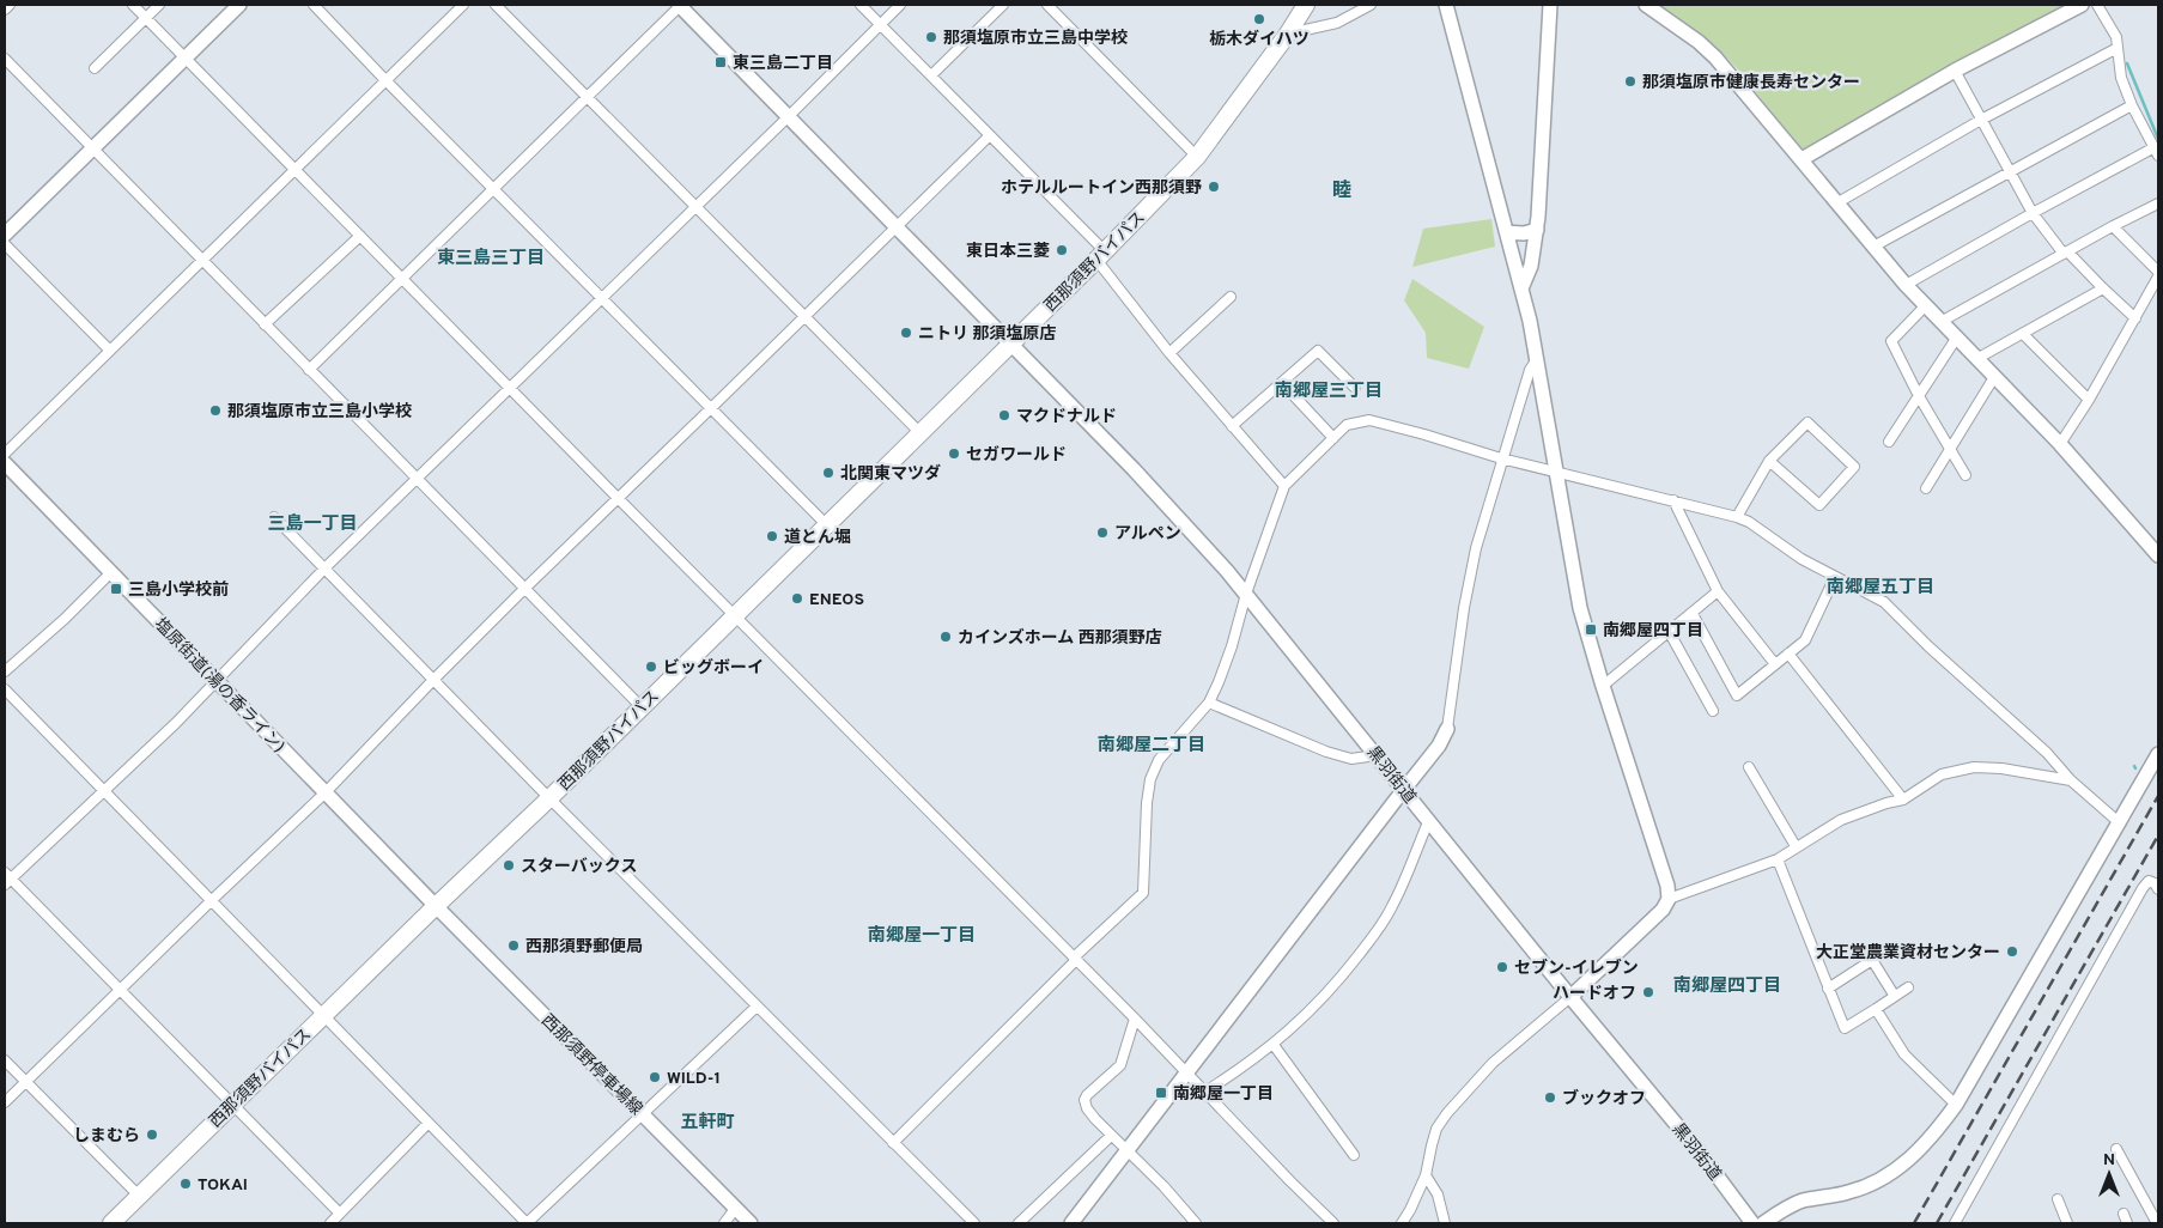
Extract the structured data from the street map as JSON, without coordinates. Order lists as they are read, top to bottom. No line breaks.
{"streets":{"highway":["西那須野バイパス"],"street":["塩原街道(湯の香ライン)","黒羽街道","西那須野停車場線"]},"crossings":[["西那須野バイパス","塩原街道(湯の香ライン)"],["西那須野バイパス","黒羽街道"],["西那須野バイパス","西那須野停車場線"],["塩原街道(湯の香ライン)","西那須野停車場線"]],"districts":["睦","東三島三丁目","南郷屋三丁目","三島一丁目","南郷屋五丁目","南郷屋二丁目","南郷屋一丁目","南郷屋四丁目","五軒町"],"places":{"other":["栃木ダイハツ","那須塩原市立三島中学校","那須塩原市健康長寿センター","ホテルルートイン西那須野","東日本三菱","ニトリ 那須塩原店","那須塩原市立三島小学校","マクドナルド","セガワールド","北関東マツダ","アルペン","道とん堀","ENEOS","カインズホーム 西那須野店","ビッグボーイ","スターバックス","西那須野郵便局","大正堂農業資材センター","セブン-イレブン","ハードオフ","WILD-1","ブックオフ","しまむら","TOKAI"],"transit":["東三島二丁目","三島小学校前","南郷屋四丁目","南郷屋一丁目"]},"north":"top"}
